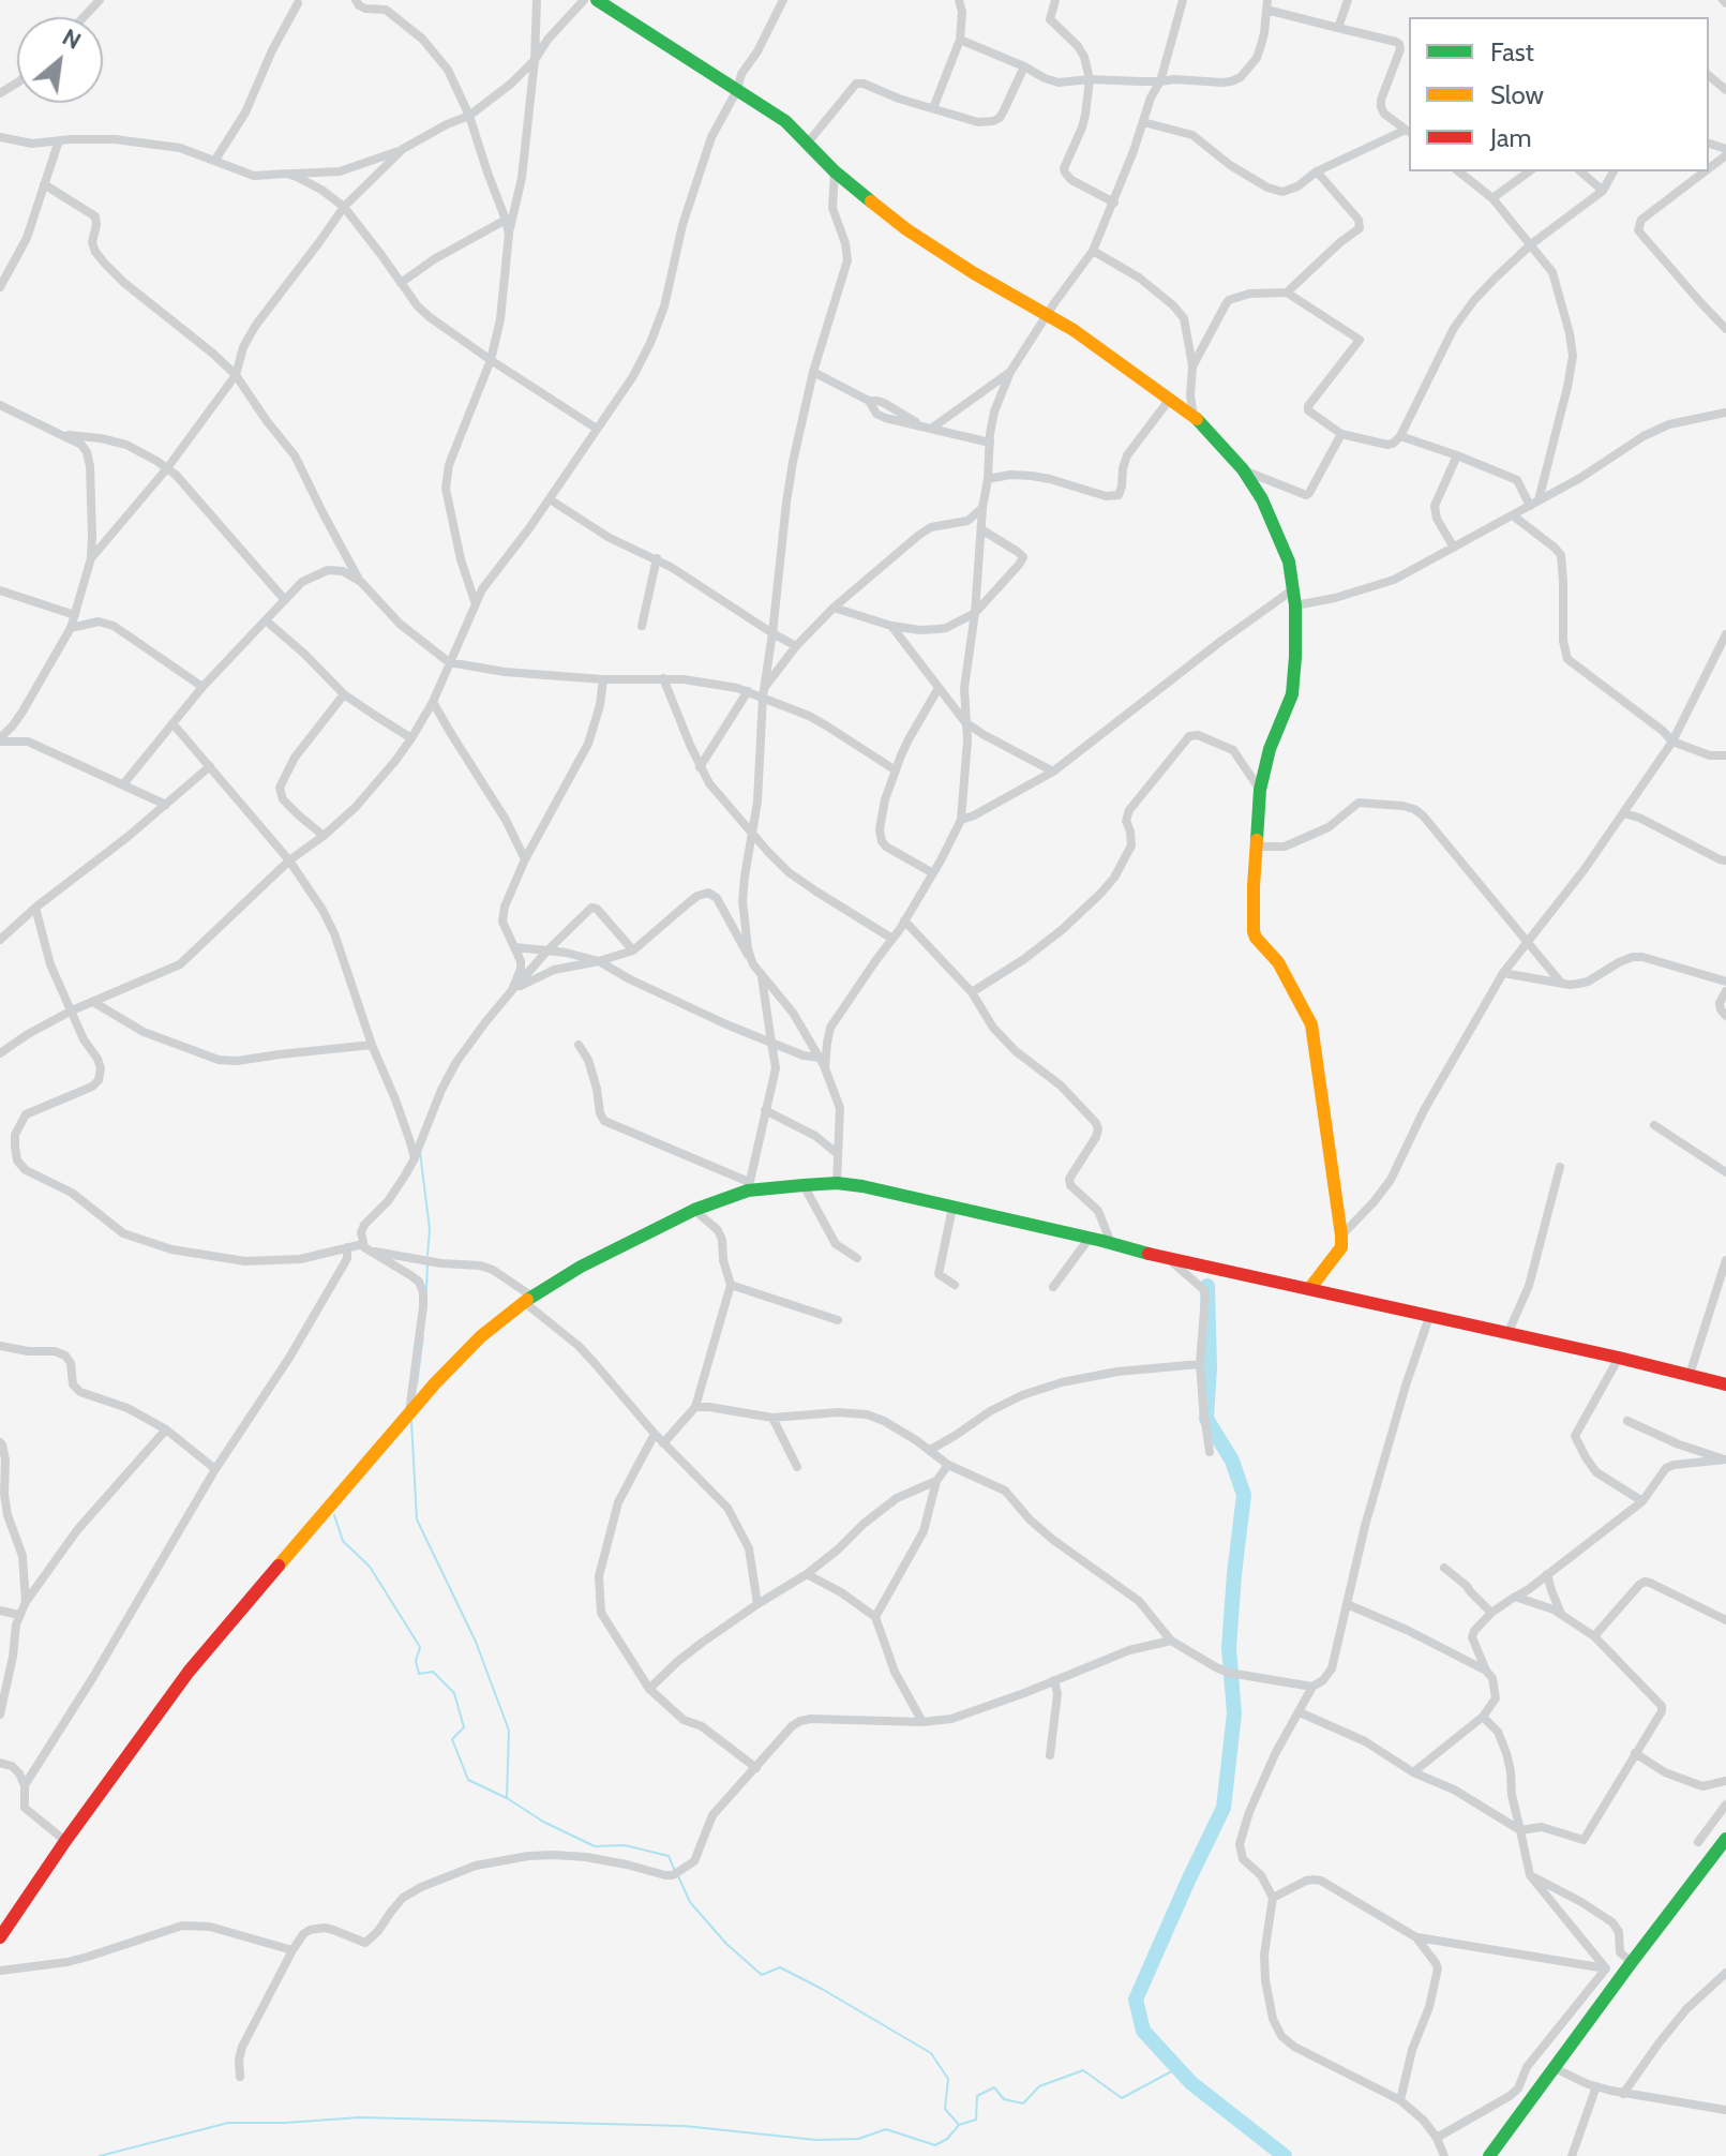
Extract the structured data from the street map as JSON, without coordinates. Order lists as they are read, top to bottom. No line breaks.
{"legend":["Fast","Slow","Jam"],"north":"top right"}
